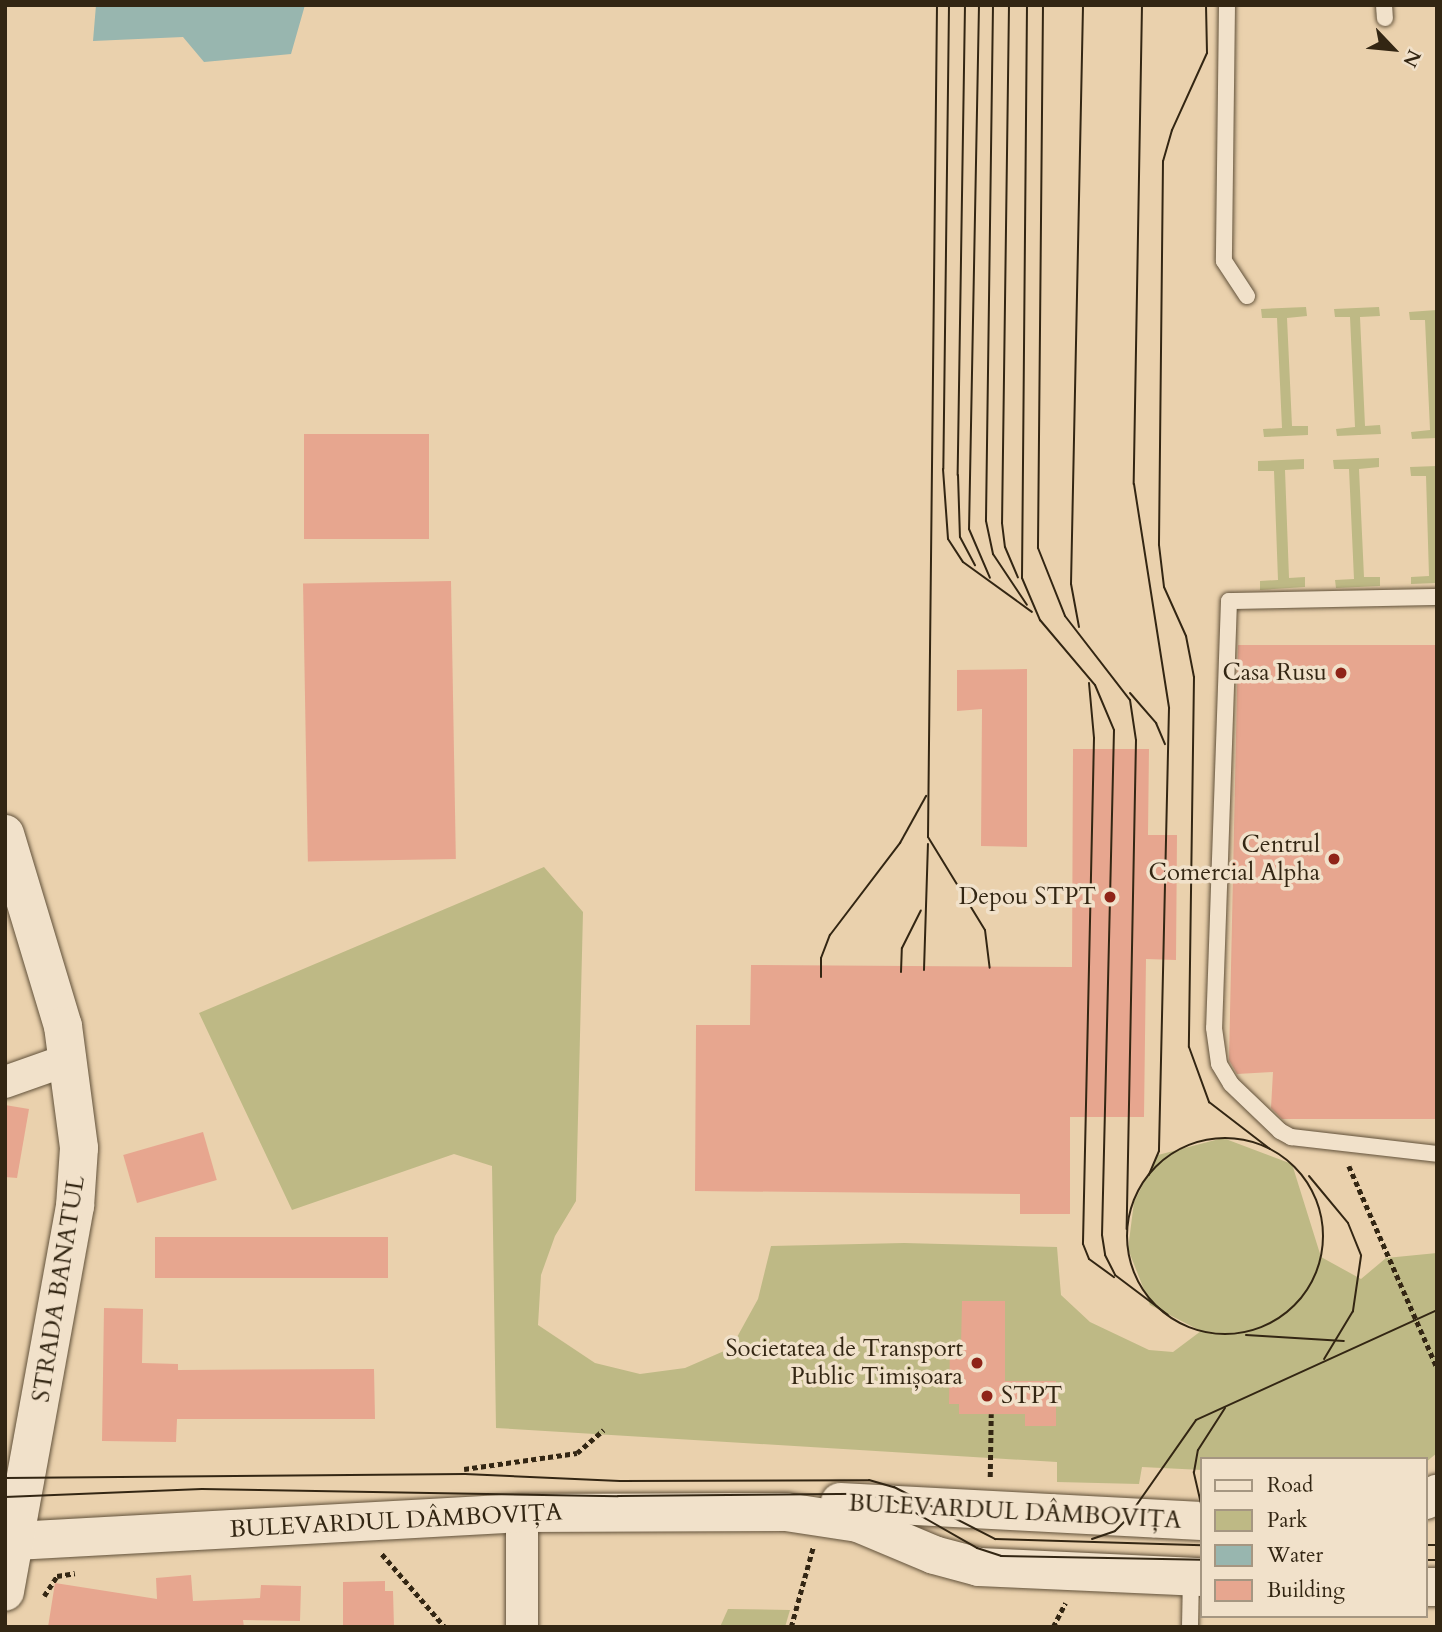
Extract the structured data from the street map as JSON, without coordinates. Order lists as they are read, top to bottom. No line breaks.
{"streets":{"street":["STRADA BANATUL","BULEVARDUL DÂMBOVIȚA"]},"crossings":[["STRADA BANATUL","BULEVARDUL DÂMBOVIȚA"]],"places":["Casa Rusu","Centrul Comercial Alpha","Depou STPT","Societatea de Transport Public Timișoara","STPT"],"legend":["Road","Park","Water","Building"],"north":"bottom right"}
